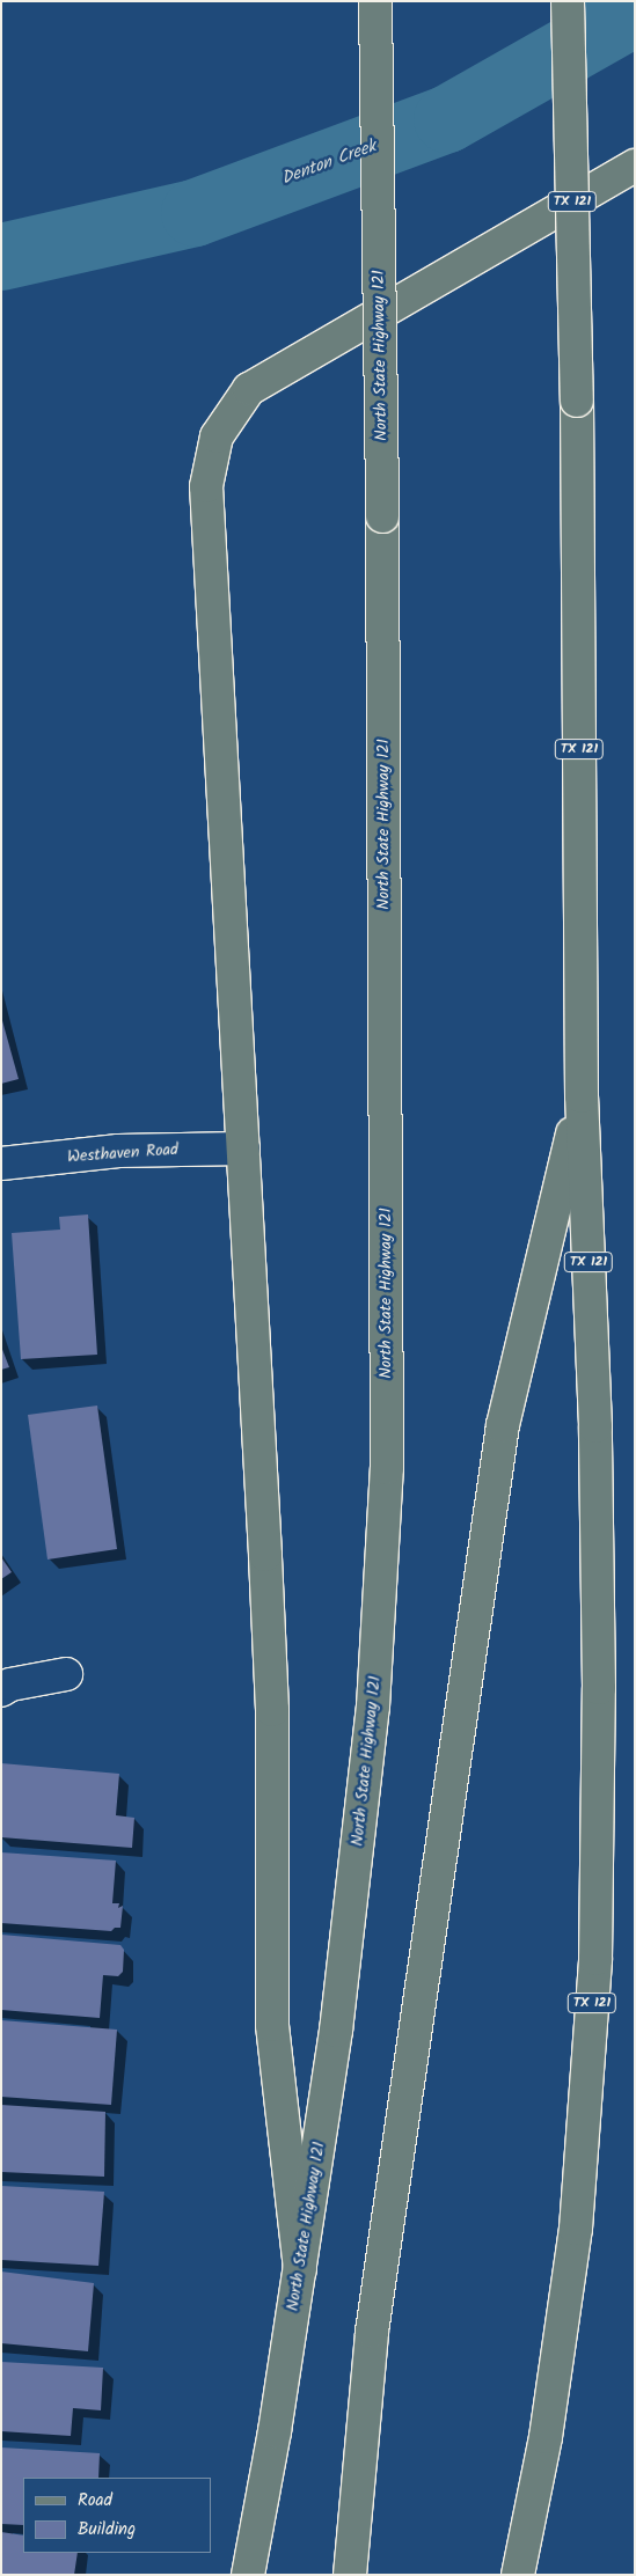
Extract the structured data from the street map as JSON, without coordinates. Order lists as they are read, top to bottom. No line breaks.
{"streets":{"main road":["TX 121","North State Highway 121"],"street":["Westhaven Road"]},"water":["Denton Creek"],"legend":["Road","Building"]}
